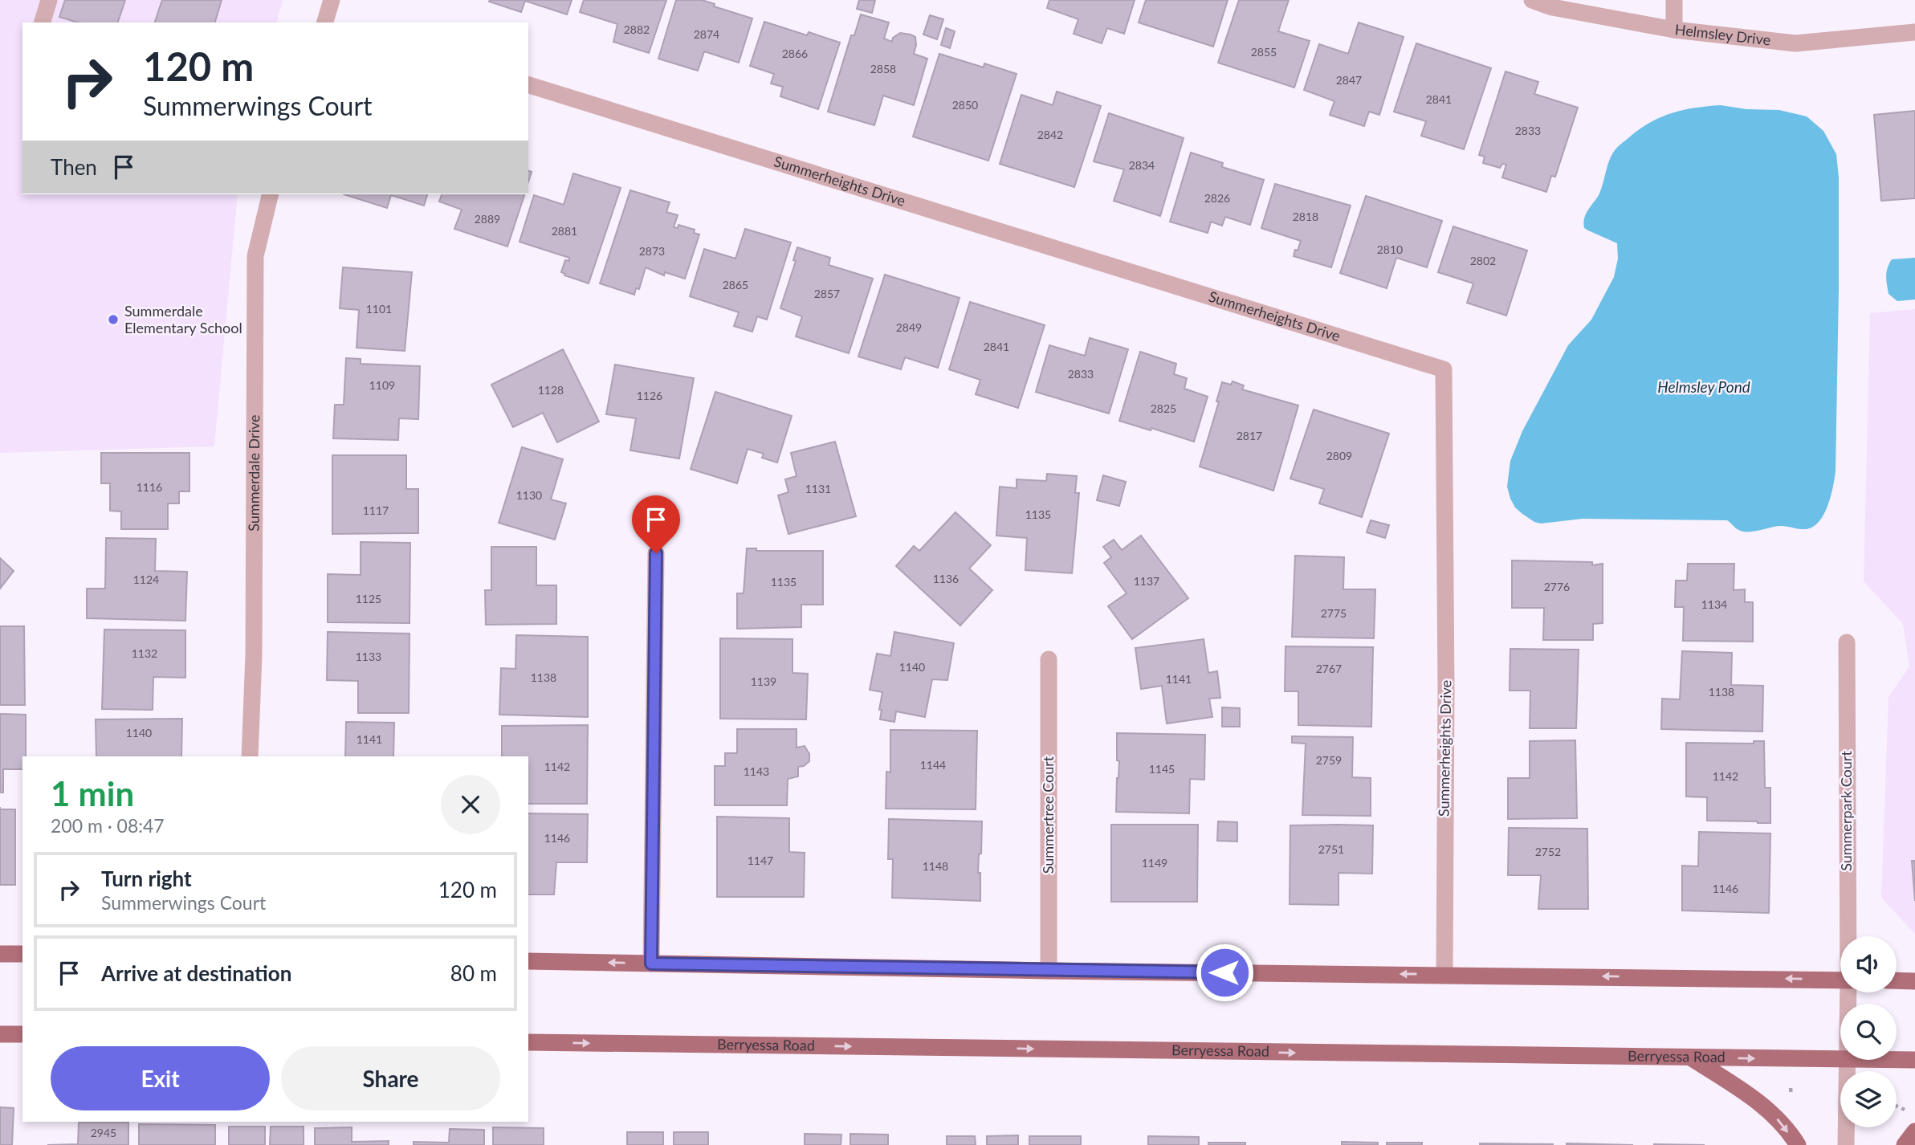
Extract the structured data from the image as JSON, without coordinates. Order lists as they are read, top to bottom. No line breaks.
{"streets":{"main road":["Berryessa Road"],"street":["Helmsley Drive","Summerheights Drive","Summerdale Drive","Summerpark Court","Summertree Court"]},"water":["Helmsley Pond"],"places":["Summerdale Elementary School"],"house_numbers":["2882","2874","2855","2866","2858","2847","2841","2850","2833","2842","2834","2826","2818","2889","2881","2810","2873","2802","2865","2857","1101","2849","2841","2833","1109","1128","1126","2825","2817","2809","1116","1131","1130","1117","1135","1136","1124","1137","1135","2776","1125","1134","2775","1132","1133","1140","2767","1138","1141","1139","1138","1140","1141","2759","1144","1142","1145","1143","1142","1146","2751","2752","1147","1149","1148","1146","2945"],"page":{"turn":["120 m","Summerwings Court"],"then":"Then","heading":["1 min","200 m · 08:47"],"list":[{"name":"Turn right","note":"Summerwings Court","value":"120 m"},{"name":"Arrive at destination","value":"80 m"}],"buttons":["Exit","Share"]}}
